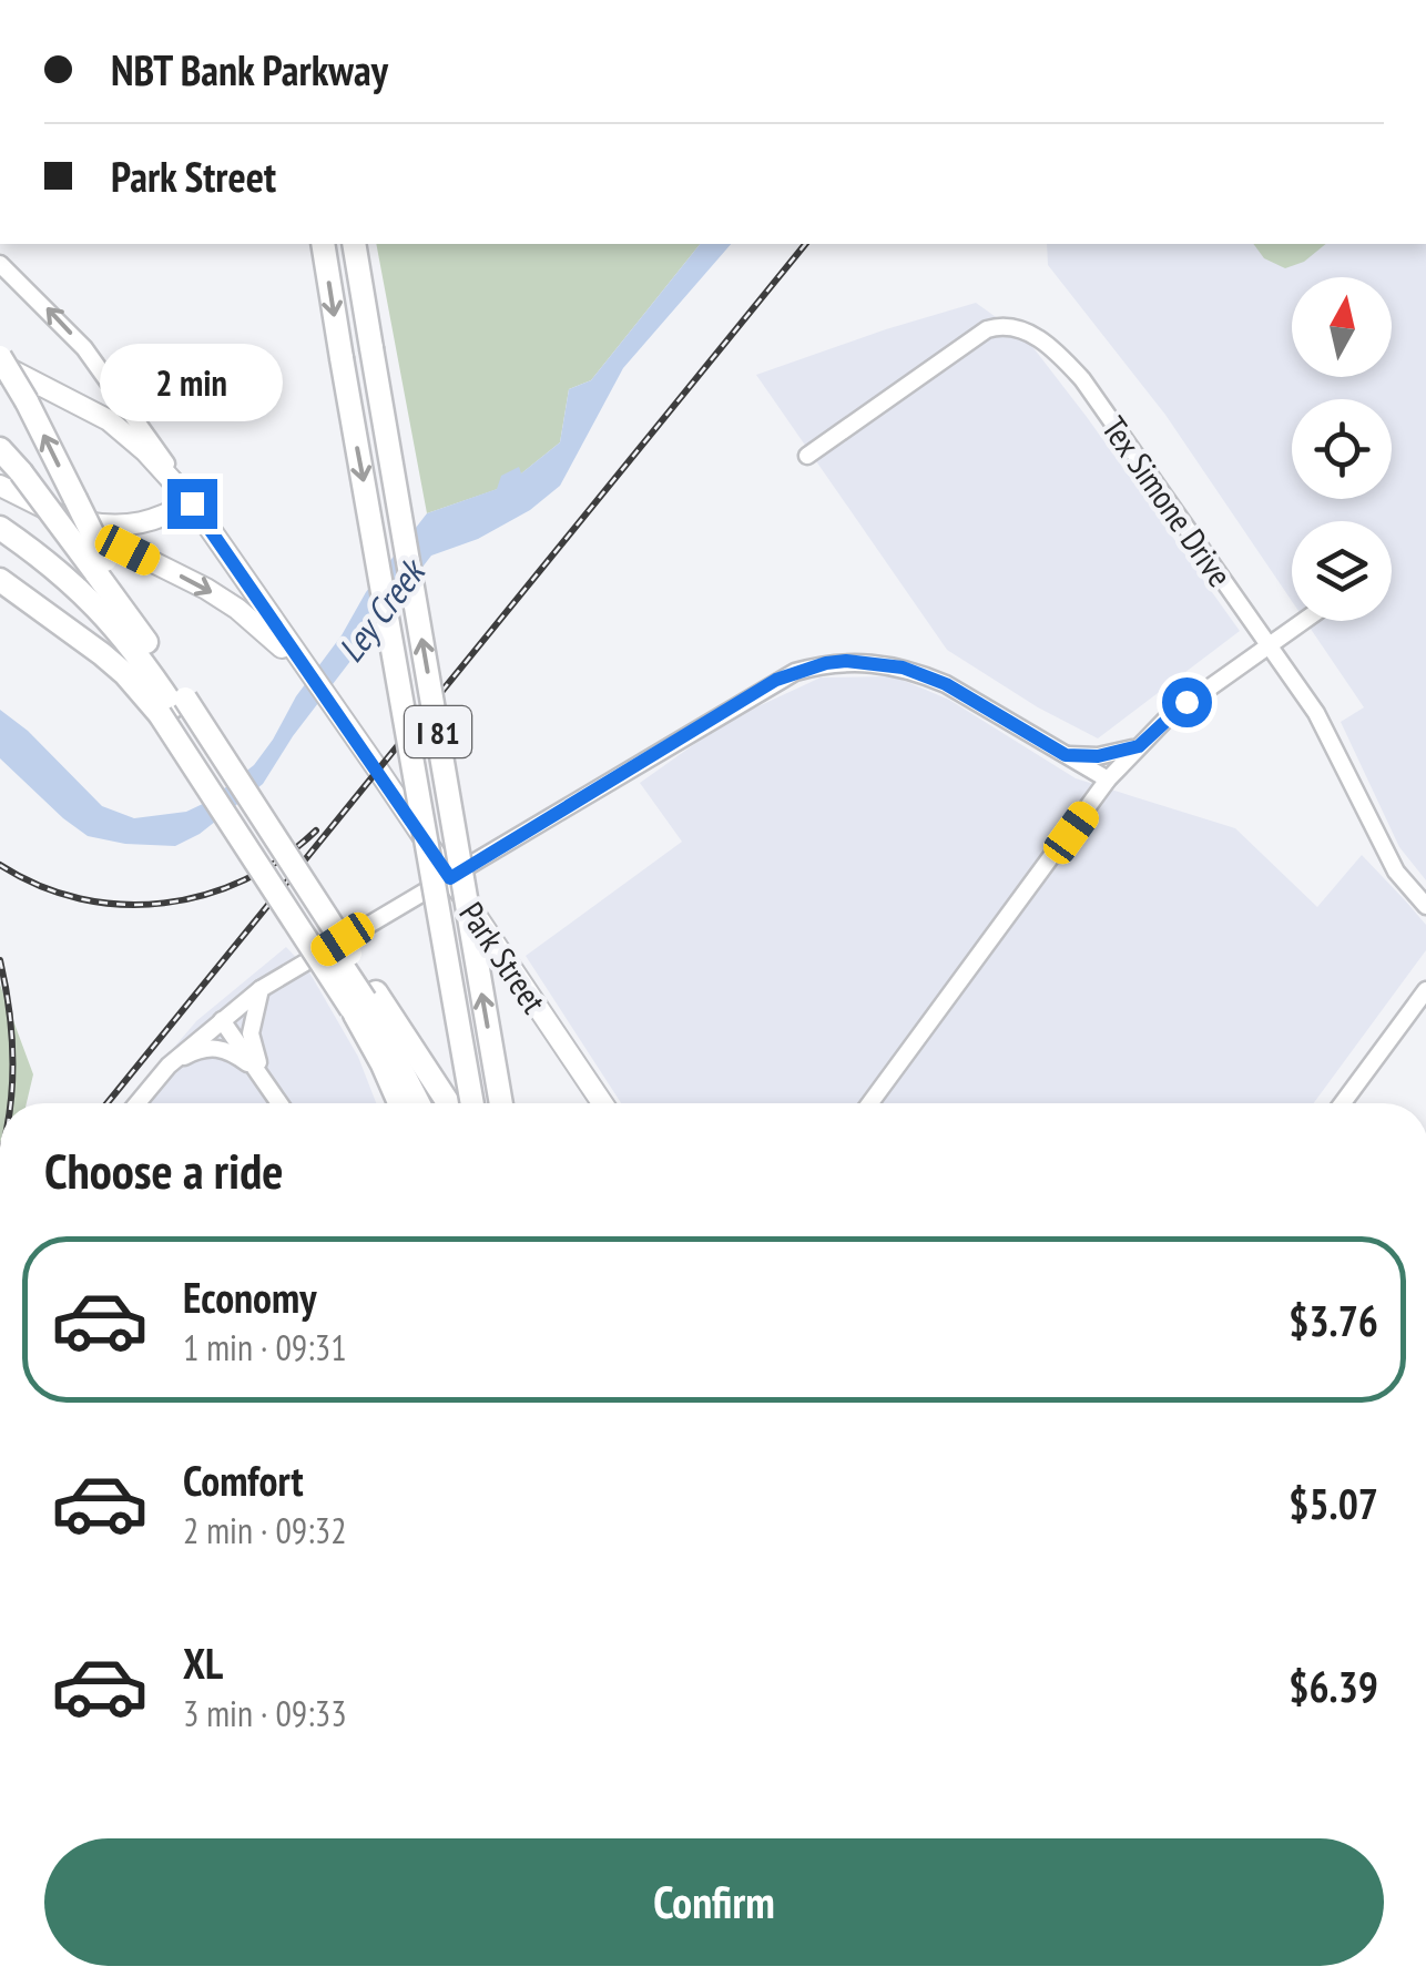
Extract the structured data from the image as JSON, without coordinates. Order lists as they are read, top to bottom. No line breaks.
{"streets":{"highway":["I 81"],"main road":["Park Street"],"street":["Tex Simone Drive"]},"water":["Ley Creek"],"north":"top","page":{"banner":["NBT Bank Parkway","Park Street"],"bubble":"2 min","heading":"Choose a ride","list":[{"name":"Economy","note":"1 min · 09:31","value":"$3.76"},{"name":"Comfort","note":"2 min · 09:32","value":"$5.07"},{"name":"XL","note":"3 min · 09:33","value":"$6.39"}],"buttons":"Confirm"}}
